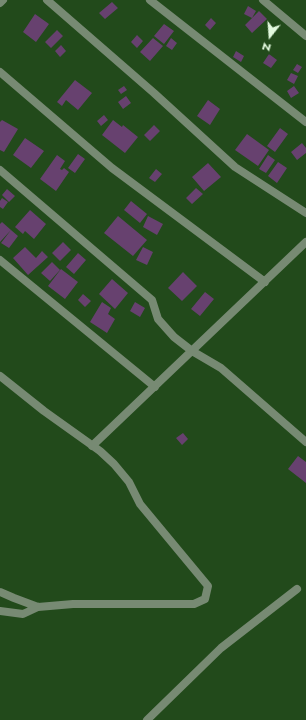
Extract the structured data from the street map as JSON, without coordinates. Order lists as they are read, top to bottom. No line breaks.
{"north":"bottom"}
